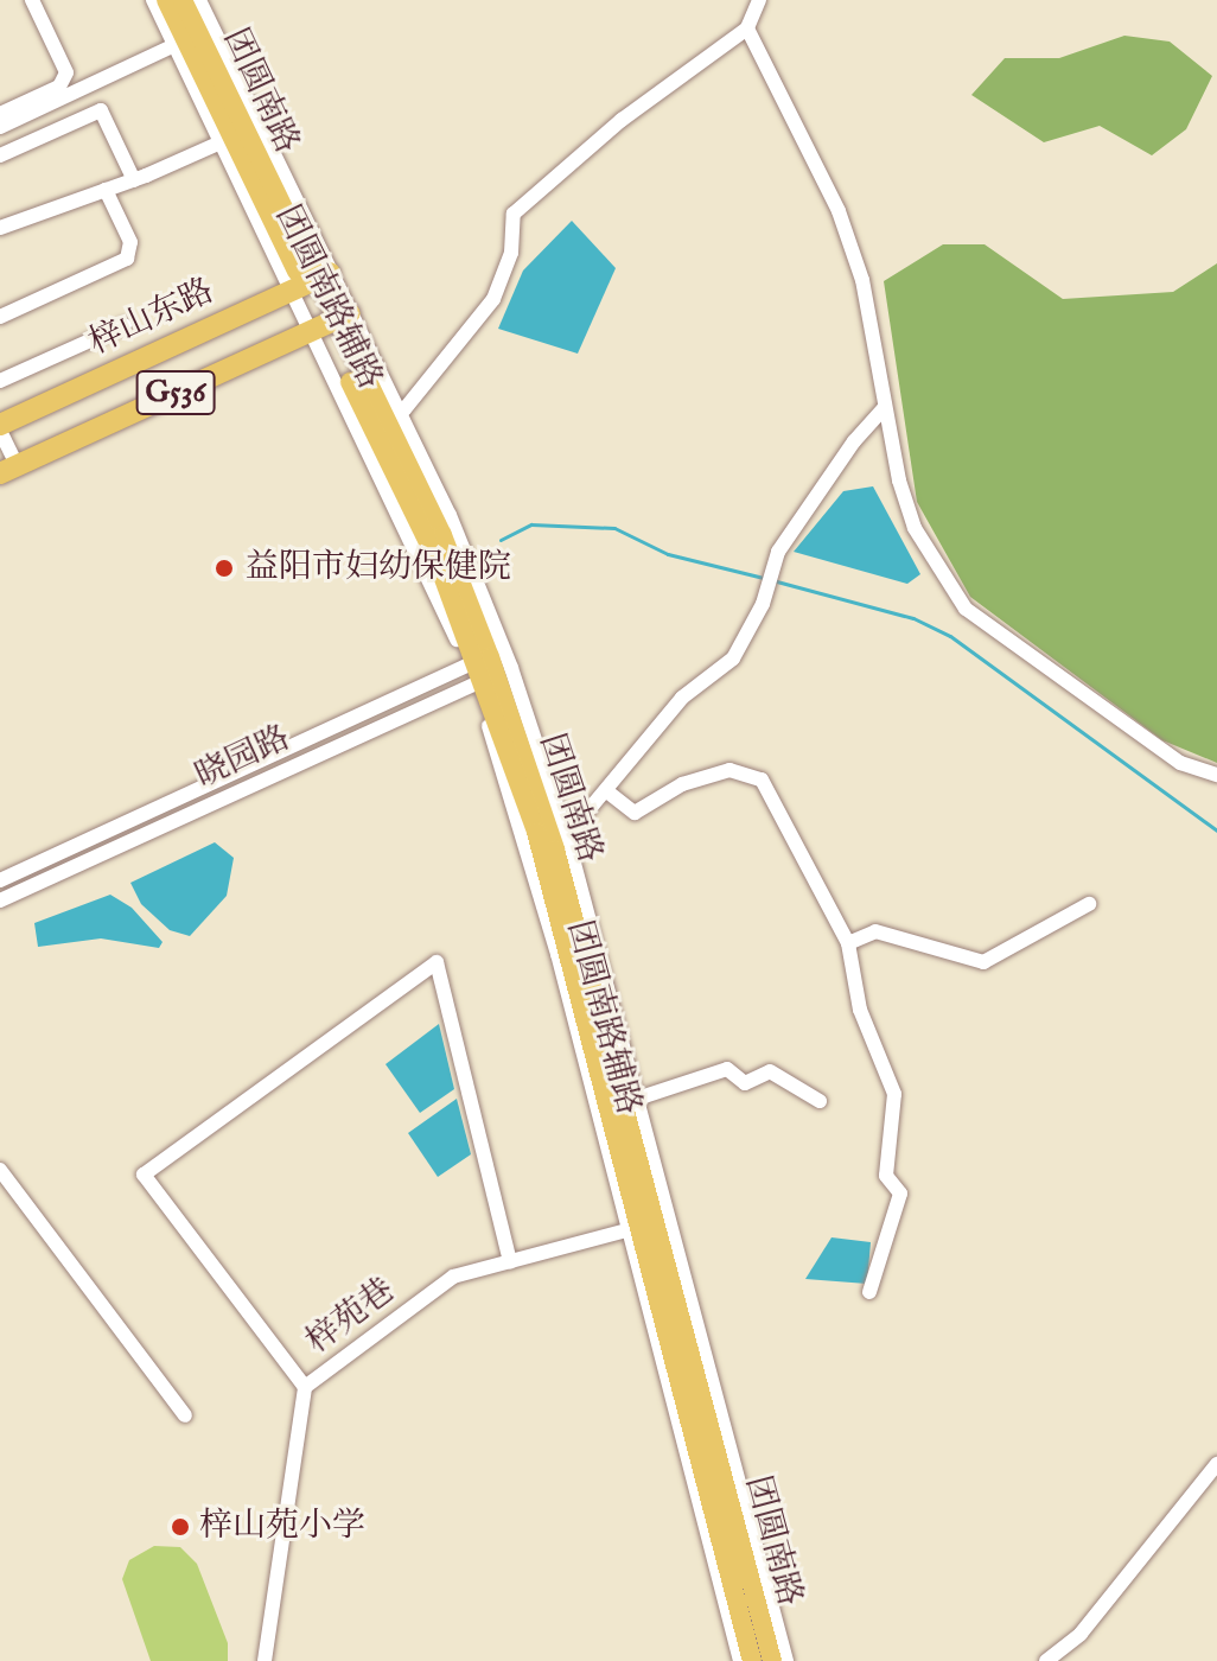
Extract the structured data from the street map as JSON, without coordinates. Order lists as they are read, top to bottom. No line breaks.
{"streets":{"highway":["梓山东路","G536"],"main road":["团圆南路"],"street":["团圆南路辅路","晓园路","梓苑巷"]},"crossings":[["团圆南路","团圆南路辅路"],["团圆南路","梓山东路"],["团圆南路","G536"],["团圆南路","晓园路"],["团圆南路","梓苑巷"],["团圆南路辅路","梓山东路"],["团圆南路辅路","G536"],["团圆南路辅路","晓园路"]],"places":["益阳市妇幼保健院","梓山苑小学"]}
